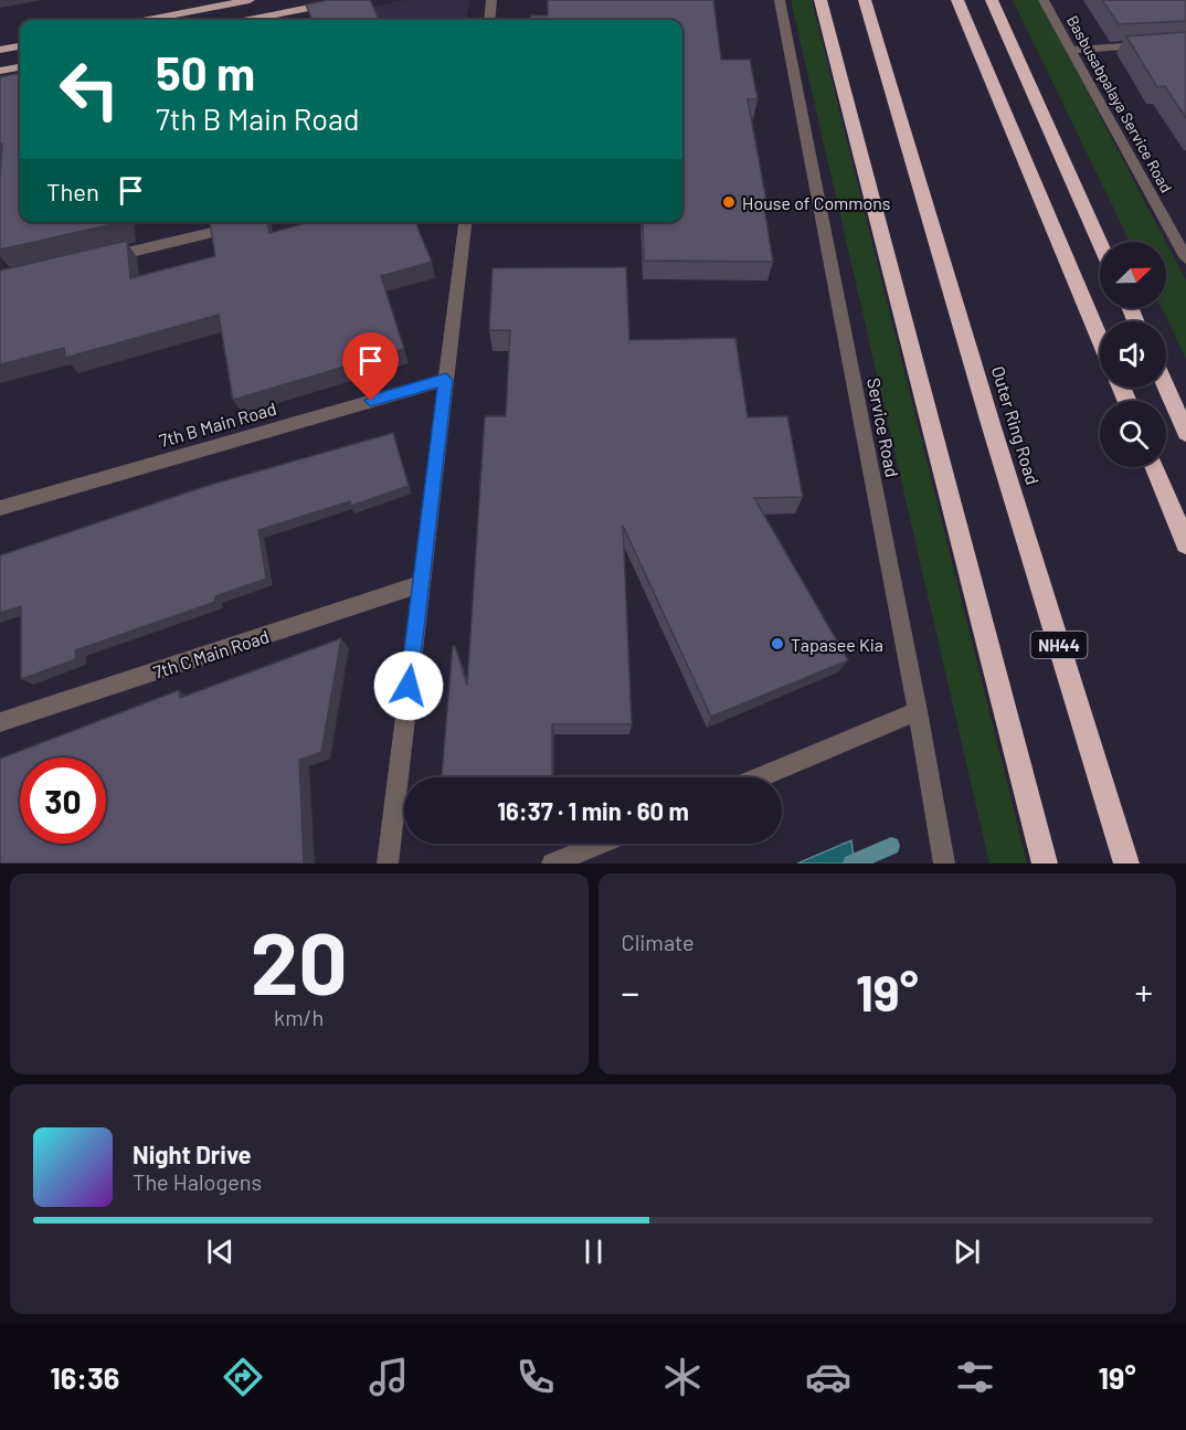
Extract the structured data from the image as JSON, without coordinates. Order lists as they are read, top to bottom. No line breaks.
{"streets":{"highway":["Outer Ring Road","NH44"],"street":["Basbusabpalaya Service Road","7th B Main Road","Service Road","7th C Main Road"]},"places":["House of Commons","Tapasee Kia"],"north":"top right","page":{"turn":["50 m","7th B Main Road"],"then":"Then","limit":"30","trip":"16:37 · 1 min · 60 m","tile":[["20","km/h"],"Climate"],"heat":["−","19°","+"],"song":["Night Drive","The Halogens"],"tabs":["16:36","19°"]}}
